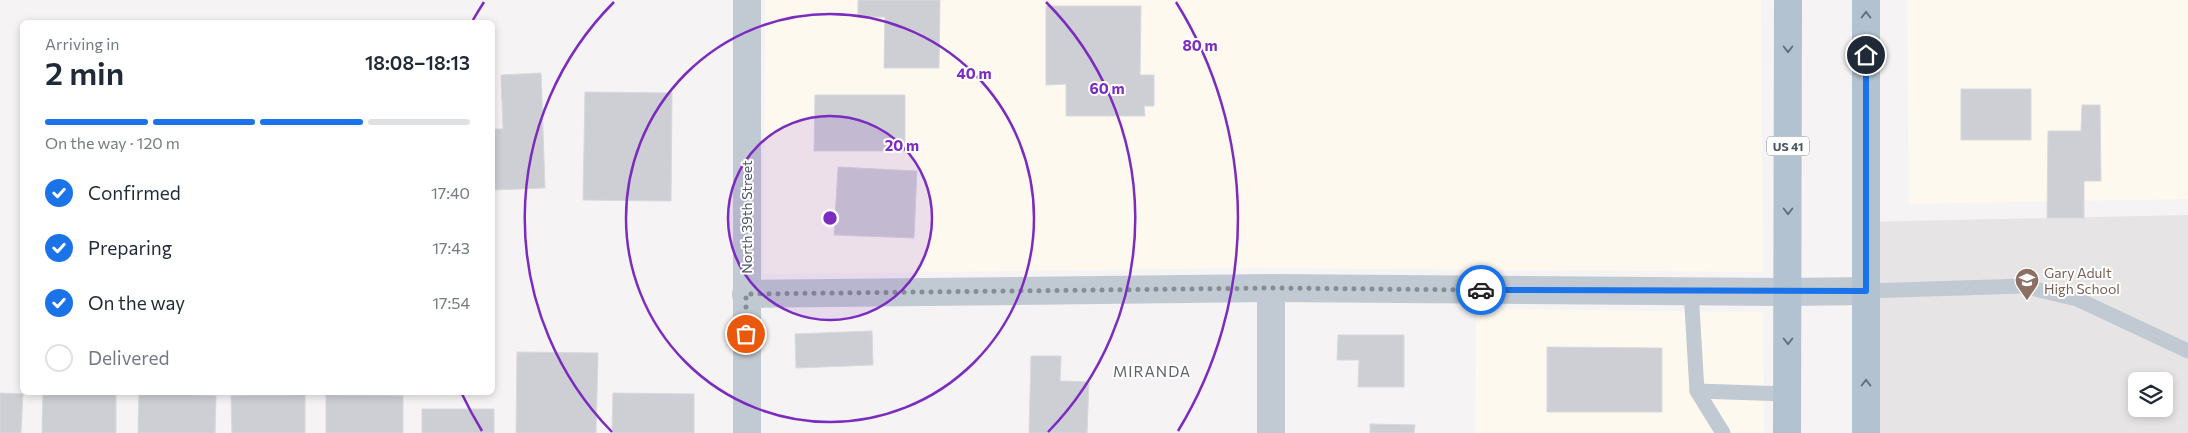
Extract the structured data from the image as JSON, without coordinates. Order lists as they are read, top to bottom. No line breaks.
{"streets":{"main road":["US 41"],"street":["North 39th Street"]},"districts":["MIRANDA"],"places":{"school or university":["Gary Adult High School"]},"page":{"heading":["2 min","Arriving in","18:08–18:13"],"bar":"On the way · 120 m","list":[["Confirmed","17:40"],["Preparing","17:43"],["On the way","17:54"],"Delivered"]},"rings":["80 m","40 m","60 m","20 m"]}
